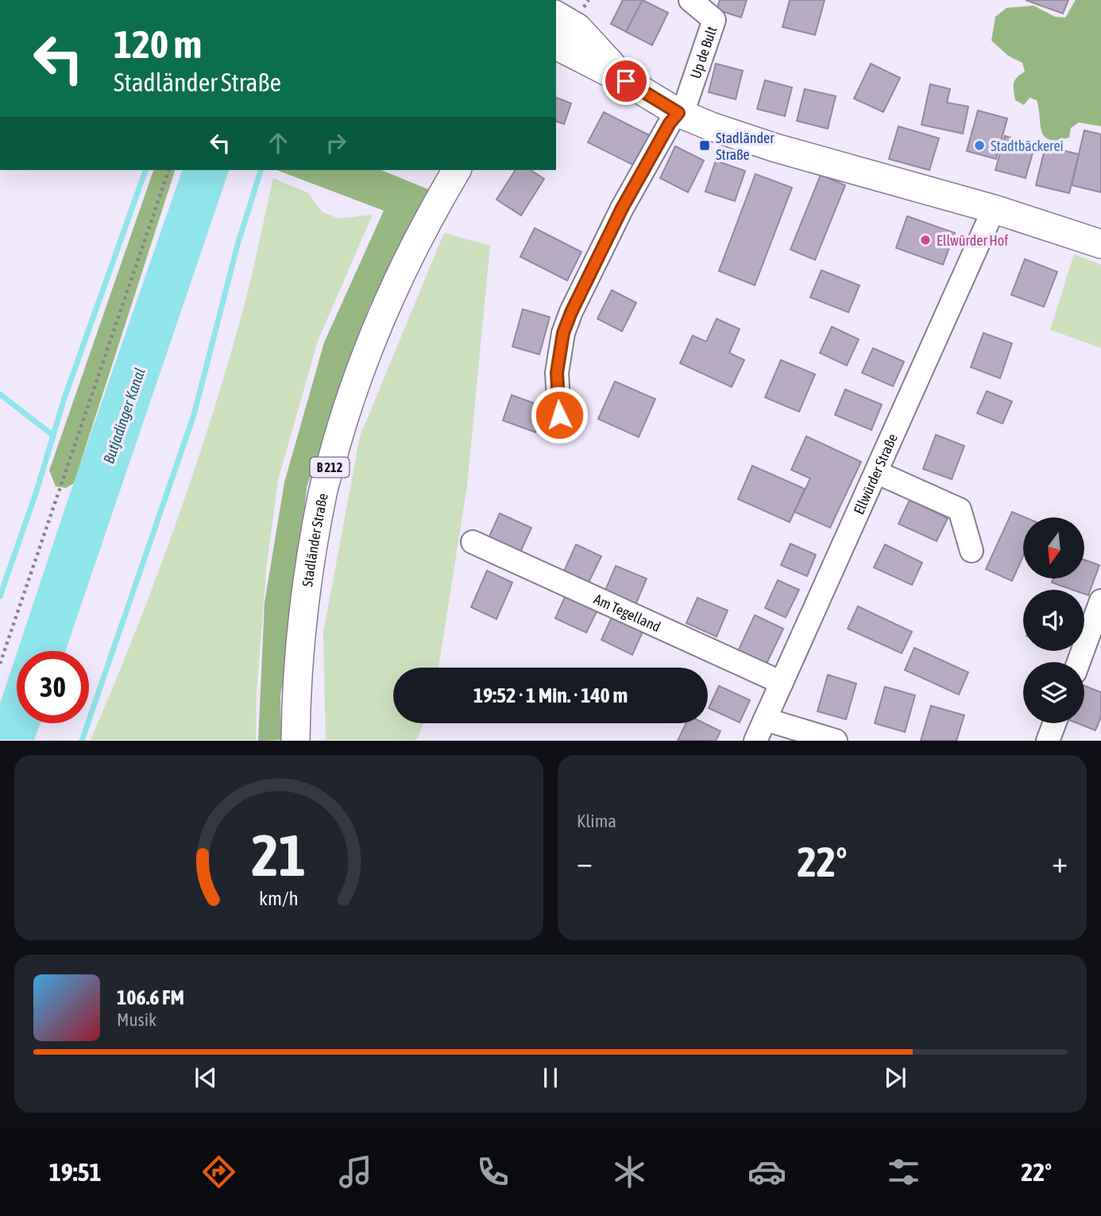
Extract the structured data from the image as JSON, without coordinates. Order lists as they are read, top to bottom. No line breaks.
{"streets":{"main road":["B 212","Stadländer Straße"],"street":["Up de Bult","Ellwürder Straße","Am Tegelland"]},"crossings":[["Ellwürder Straße","Am Tegelland"]],"water":["Butjadinger Kanal"],"places":{"transit":["Stadländer Straße"],"other":["Stadtbäckerei","Ellwürder Hof"]},"north":"bottom","page":{"turn":["120 m","Stadländer Straße"],"limit":"30","trip":"19:52 · 1 Min. · 140 m","tile":"Klima","heat":["−","22°","+"],"song":["106.6 FM","Musik"],"tabs":["19:51","22°"],"gauge":["21","km/h"]}}
